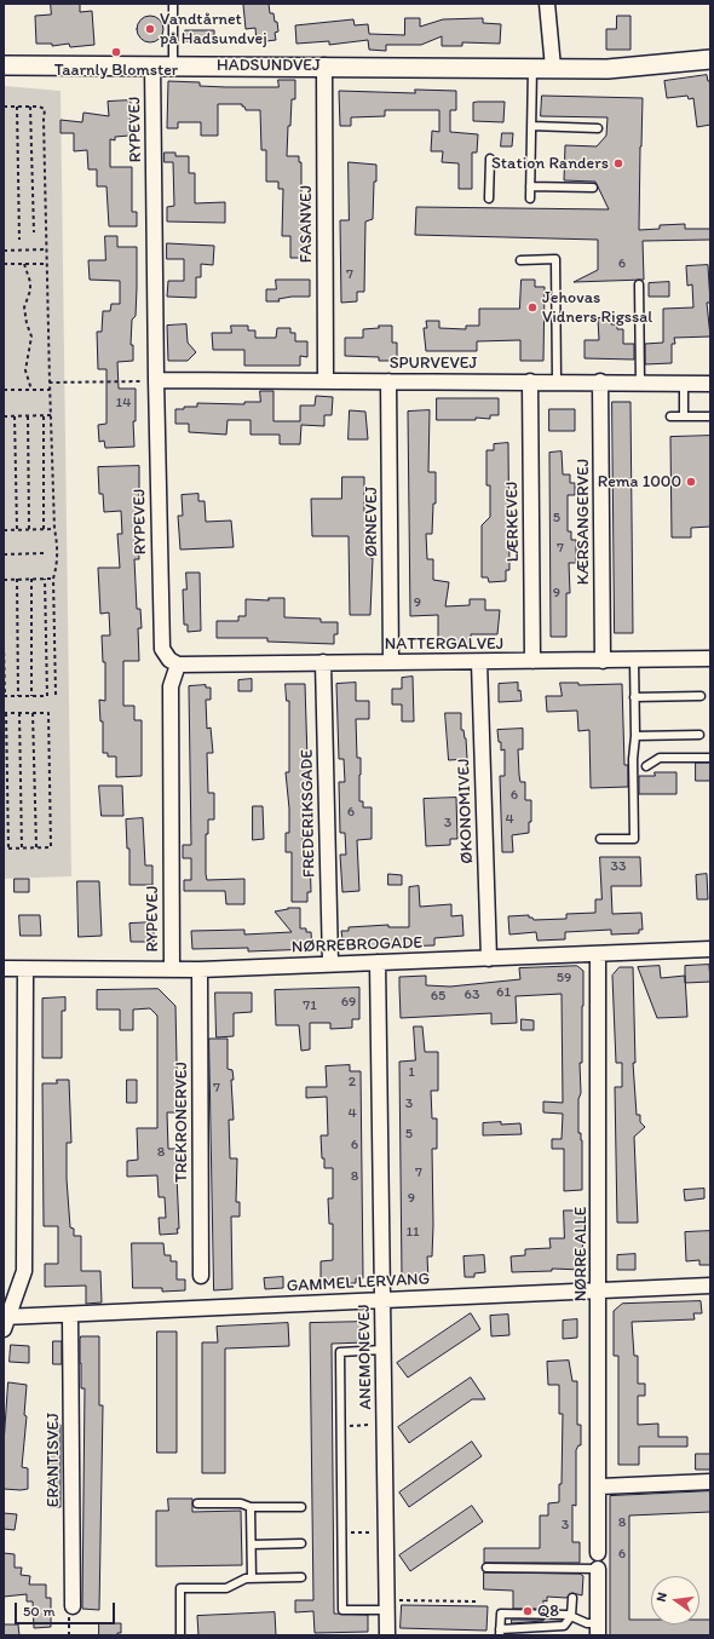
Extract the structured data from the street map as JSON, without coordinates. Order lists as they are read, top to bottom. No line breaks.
{"streets":{"street":["HADSUNDVEJ","RYPEVEJ","FASANVEJ","SPURVEVEJ","ØRNEVEJ","LÆRKEVEJ","KÆRSANGERVEJ","NATTERGALVEJ","ØKONOMIVEJ","FREDERIKSGADE","NØRREBROGADE","TREKRONERVEJ","NØRRE ALLE","GAMMEL LERVANG","ANEMONEVEJ","ERANTISVEJ"]},"crossings":[["HADSUNDVEJ","RYPEVEJ"],["HADSUNDVEJ","FASANVEJ"],["RYPEVEJ","SPURVEVEJ"],["RYPEVEJ","NATTERGALVEJ"],["RYPEVEJ","NØRREBROGADE"],["FASANVEJ","SPURVEVEJ"],["SPURVEVEJ","ØRNEVEJ"],["SPURVEVEJ","LÆRKEVEJ"],["SPURVEVEJ","KÆRSANGERVEJ"],["ØRNEVEJ","NATTERGALVEJ"],["LÆRKEVEJ","NATTERGALVEJ"],["KÆRSANGERVEJ","NATTERGALVEJ"],["NATTERGALVEJ","ØKONOMIVEJ"],["NATTERGALVEJ","FREDERIKSGADE"],["ØKONOMIVEJ","NØRREBROGADE"],["FREDERIKSGADE","NØRREBROGADE"],["NØRREBROGADE","TREKRONERVEJ"],["NØRREBROGADE","NØRRE ALLE"],["NØRREBROGADE","ANEMONEVEJ"],["NØRRE ALLE","GAMMEL LERVANG"],["GAMMEL LERVANG","ANEMONEVEJ"],["GAMMEL LERVANG","ERANTISVEJ"]],"places":["Vandtårnet på Hadsundvej","Taarnly Blomster","Station Randers","Jehovas Vidners Rigssal","Rema 1000","Q8"],"house_numbers":["6","7","14","5","7","9","9","6","6","4","3","33","59","61","63","65","69","71","1","2","7","3","4","5","6","8","7","8","9","11","8","3","6"],"scale_bar":"50 m","north":"left"}
